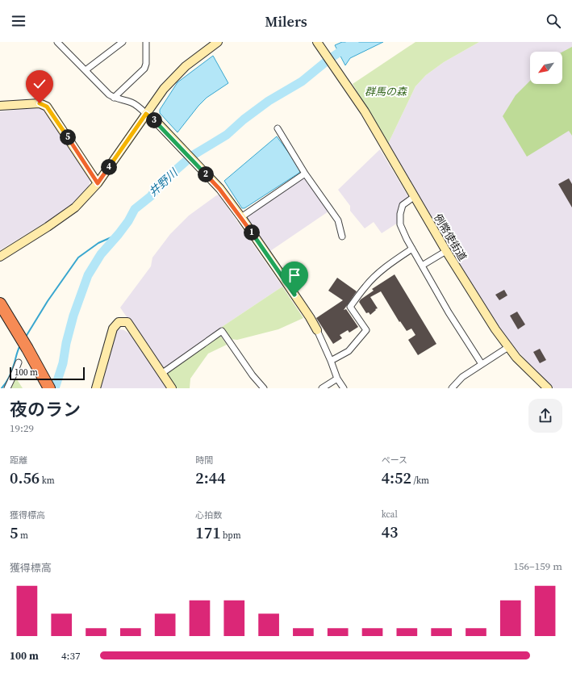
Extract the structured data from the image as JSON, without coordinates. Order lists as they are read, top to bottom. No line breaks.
{"streets":{"street":["例幣使街道"]},"water":["井野川"],"parks":["群馬の森"],"scale_bar":"100 m","north":"bottom left","page":{"header":"Milers","pins":["3","5","4","2","1"],"scale":"100 m","heading":["夜のラン","19:29"],"stats":[["距離","0.56 km"],["時間","2:44"],["ペース","4:52 /km"],["獲得標高","5 m"],["心拍数","171 bpm"],["kcal","43"]],"chart":["獲得標高","156–159 m"],"list":[{"name":"100 m","note":"4:37"}]}}
